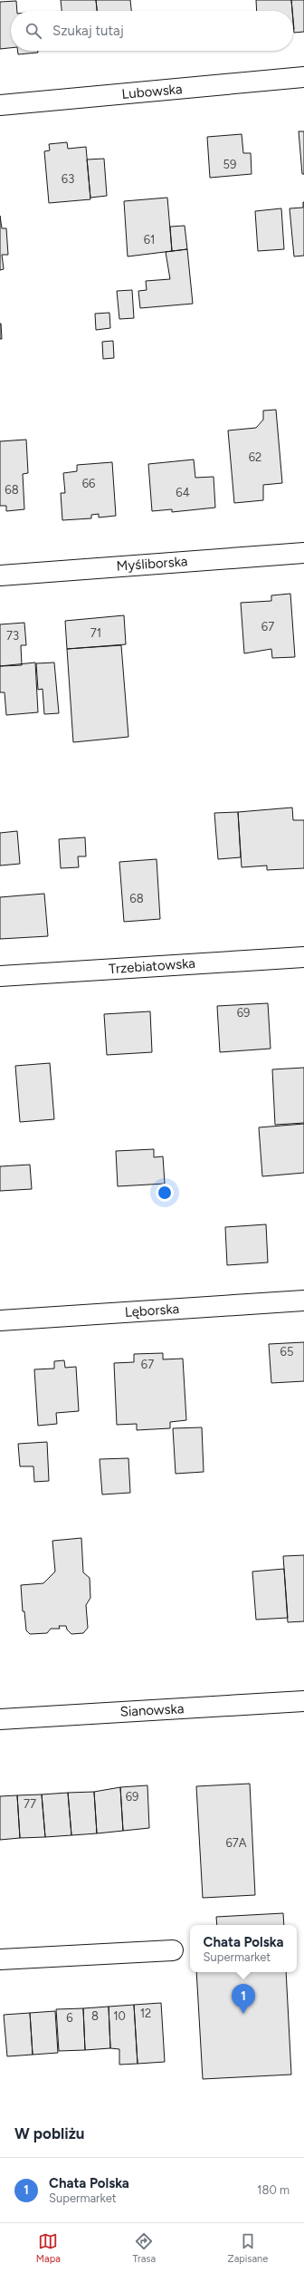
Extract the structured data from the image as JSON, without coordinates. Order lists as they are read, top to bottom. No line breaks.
{"streets":{"street":["Lubowska","Myśliborska","Trzebiatowska","Lęborska","Sianowska"]},"house_numbers":["59","63","61","62","66","68","64","67","71","73","68","69","65","67","69","77","67A","12","8","10","6"],"page":{"search":"Szukaj tutaj","popup":["Chata Polska","Supermarket"],"pins":"1","heading":"W pobliżu","list":[{"mark":"1","name":"Chata Polska","note":"Supermarket","value":"180 m"}],"nav":["Mapa","Trasa","Zapisane"]}}
